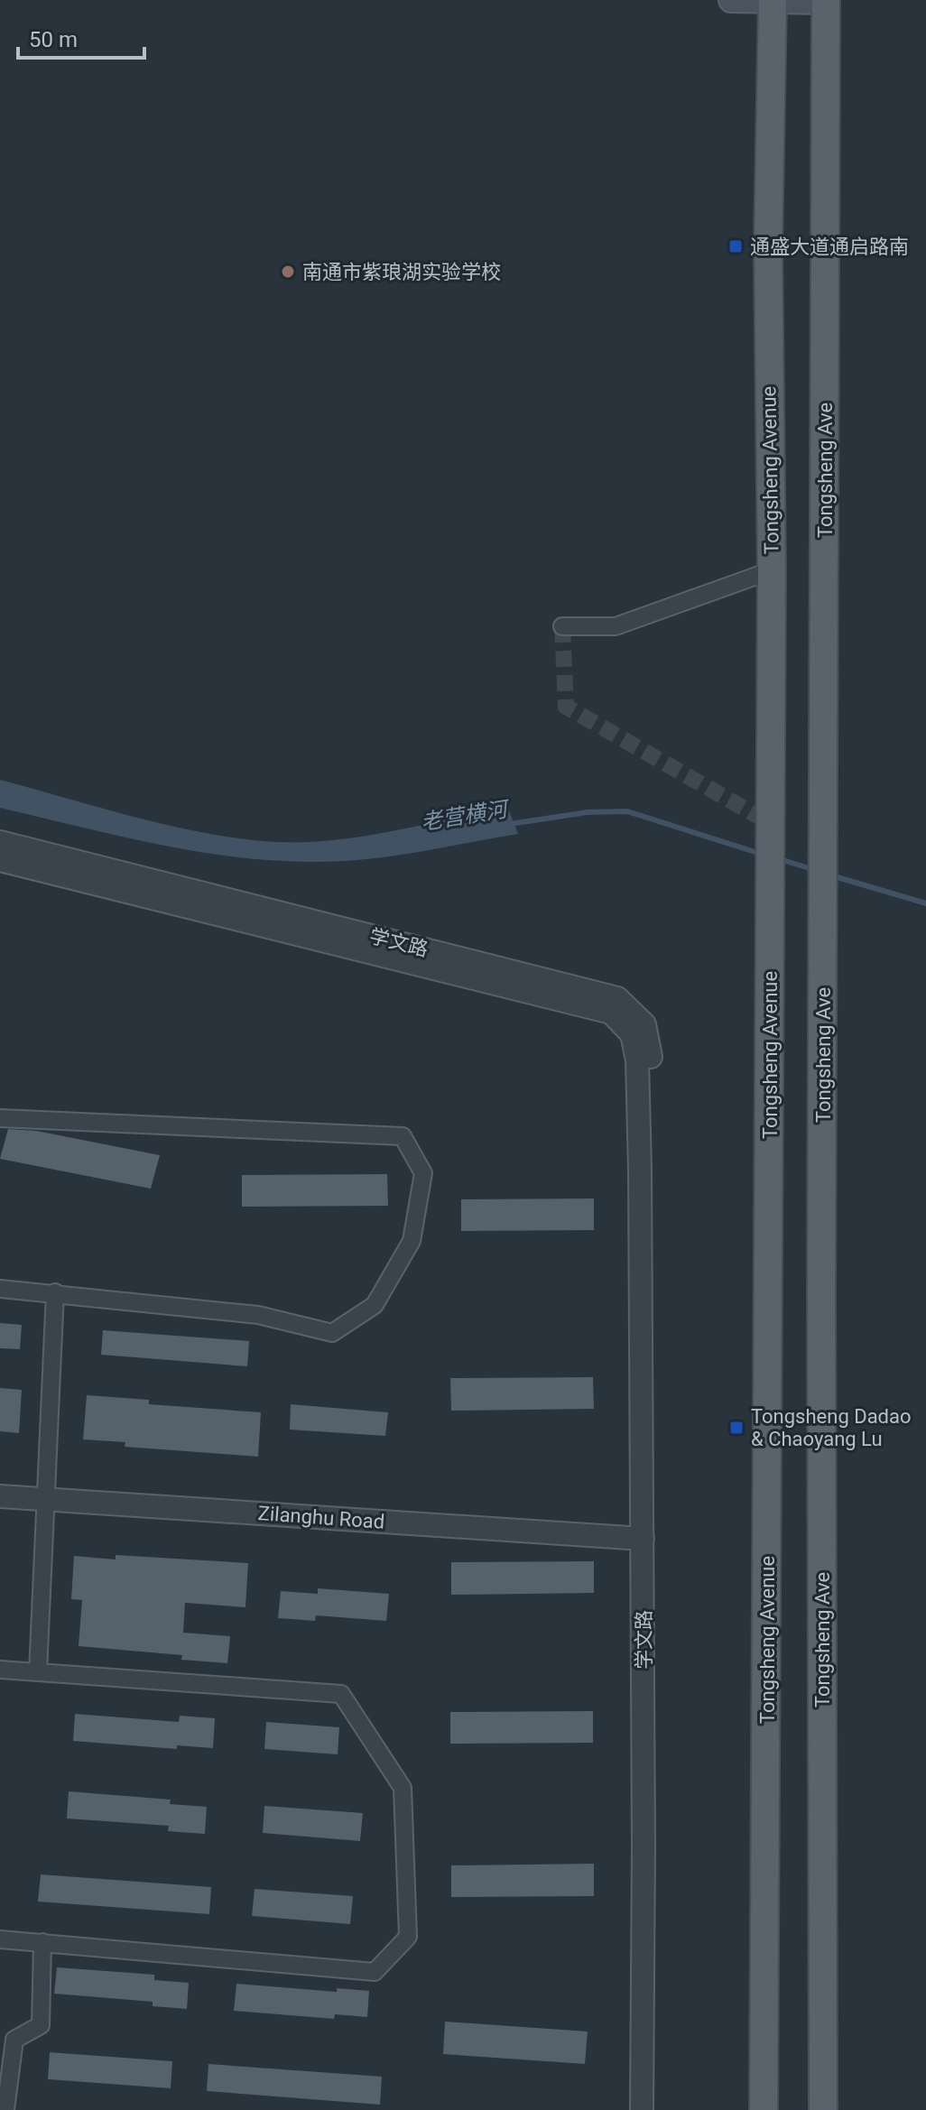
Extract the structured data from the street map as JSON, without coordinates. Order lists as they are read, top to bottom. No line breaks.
{"streets":{"main road":["Tongsheng Avenue","Tongsheng Ave"],"street":["学文路","Zilanghu Road"]},"crossings":[["学文路","Zilanghu Road"]],"water":["老营横河"],"places":{"transit":["通盛大道通启路南","Tongsheng Dadao & Chaoyang Lu"],"other":["南通市紫琅湖实验学校"]},"scale_bar":"50 m"}
